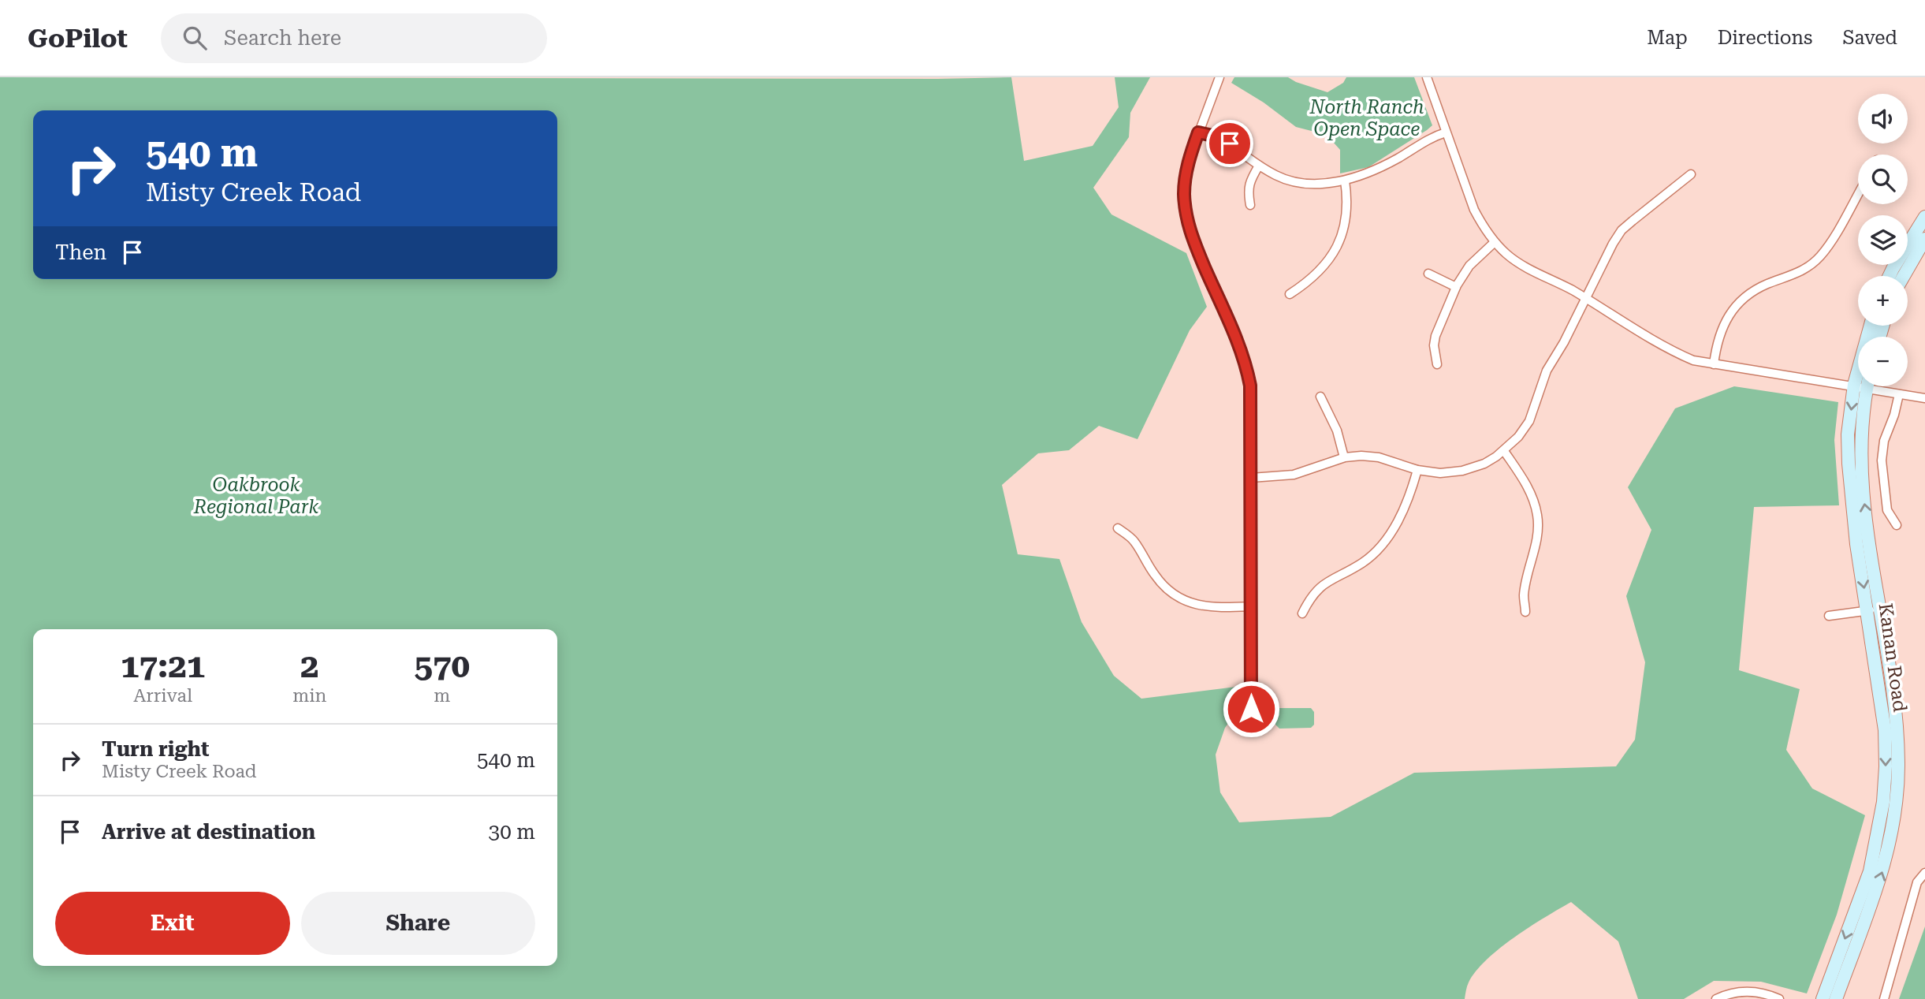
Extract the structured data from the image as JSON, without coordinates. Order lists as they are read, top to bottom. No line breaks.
{"streets":{"main road":["Kanan Road"]},"parks":["North Ranch Open Space","Oakbrook Regional Park"],"page":{"header":"GoPilot","search":"Search here","nav":["Map","Directions","Saved"],"map_buttons":["+","−"],"turn":["540 m","Misty Creek Road"],"then":"Then","eta":["17:21","Arrival","2","min","570","m"],"list":[{"name":"Turn right","note":"Misty Creek Road","value":"540 m"},{"name":"Arrive at destination","value":"30 m"}],"buttons":["Exit","Share"]}}
